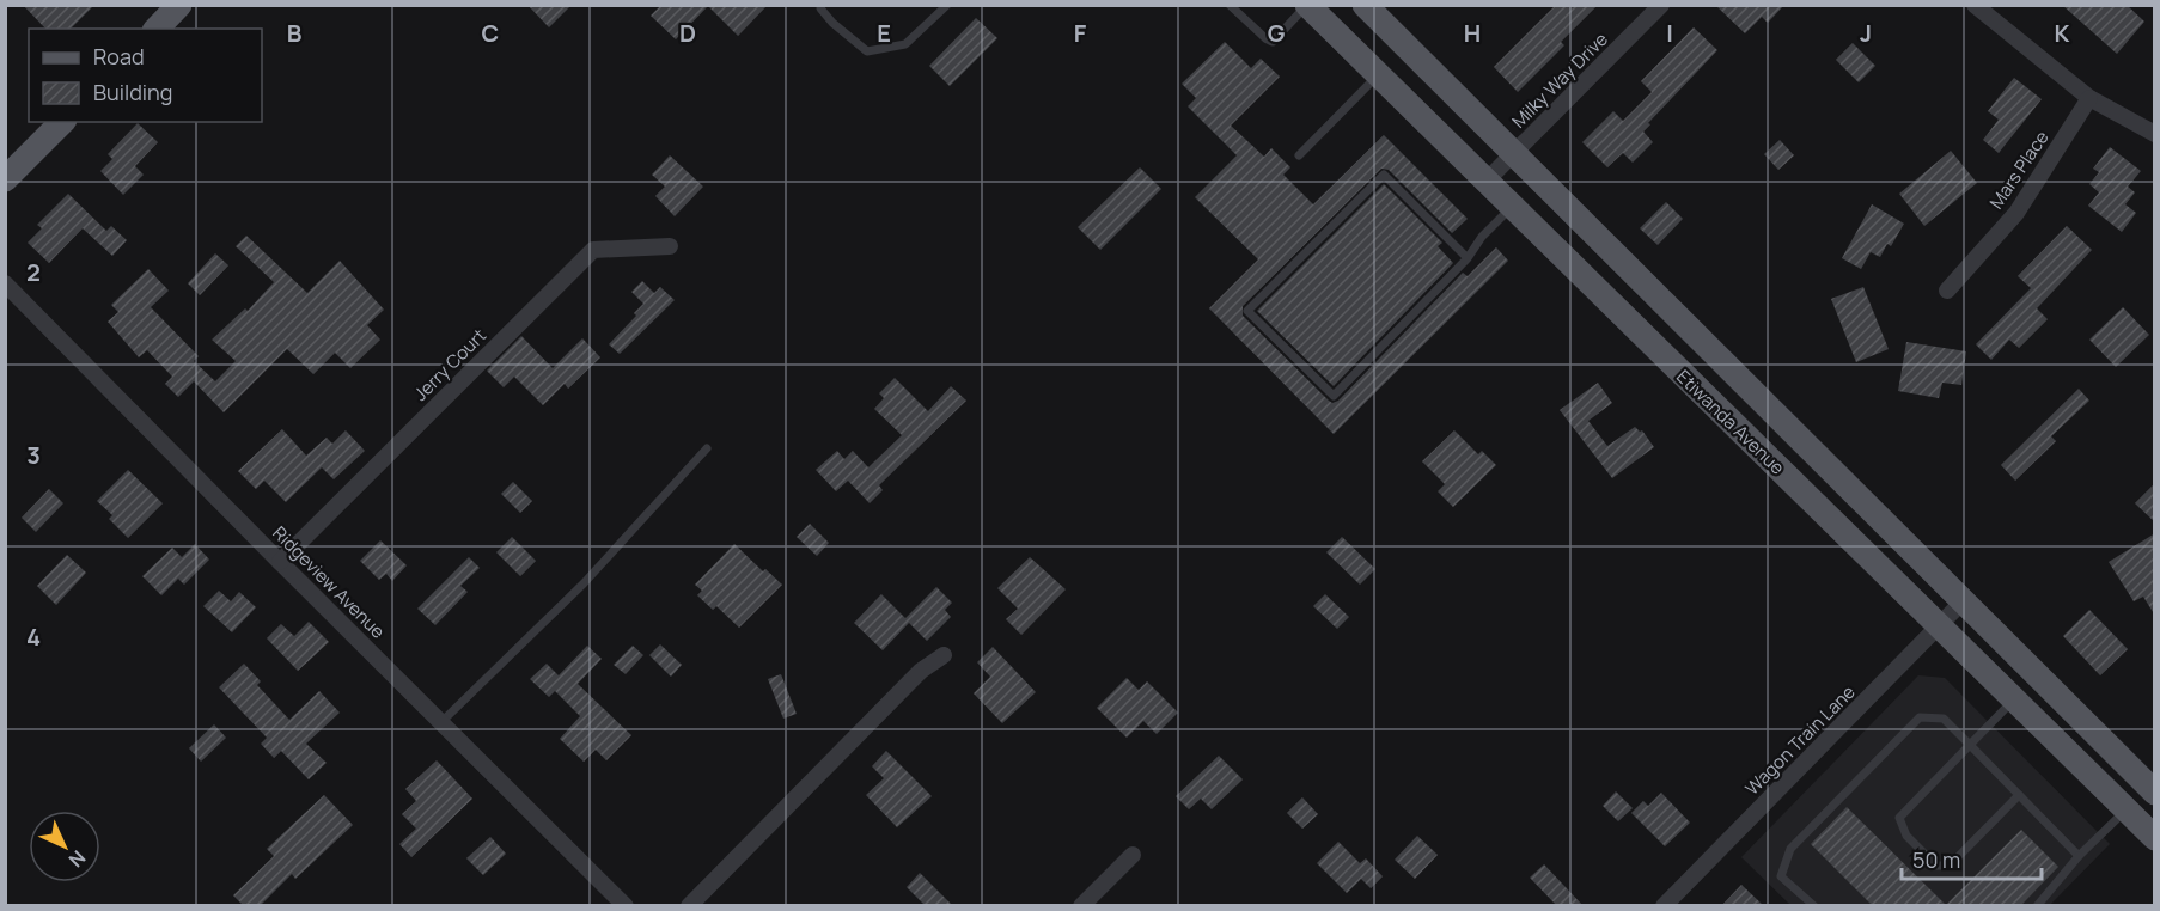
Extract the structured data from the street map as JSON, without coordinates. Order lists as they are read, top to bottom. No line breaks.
{"streets":{"main road":["Etiwanda Avenue"],"street":["Milky Way Drive","Mars Place","Jerry Court","Ridgeview Avenue","Wagon Train Lane"]},"crossings":[["Milky Way Drive","Etiwanda Avenue"],["Jerry Court","Ridgeview Avenue"],["Etiwanda Avenue","Wagon Train Lane"]],"legend":["Road","Building"],"scale_bar":"50 m","north":"bottom right","grid":{"columns":["B","C","D","E","F","G","H","I","J","K"],"rows":["2","3","4"]}}
